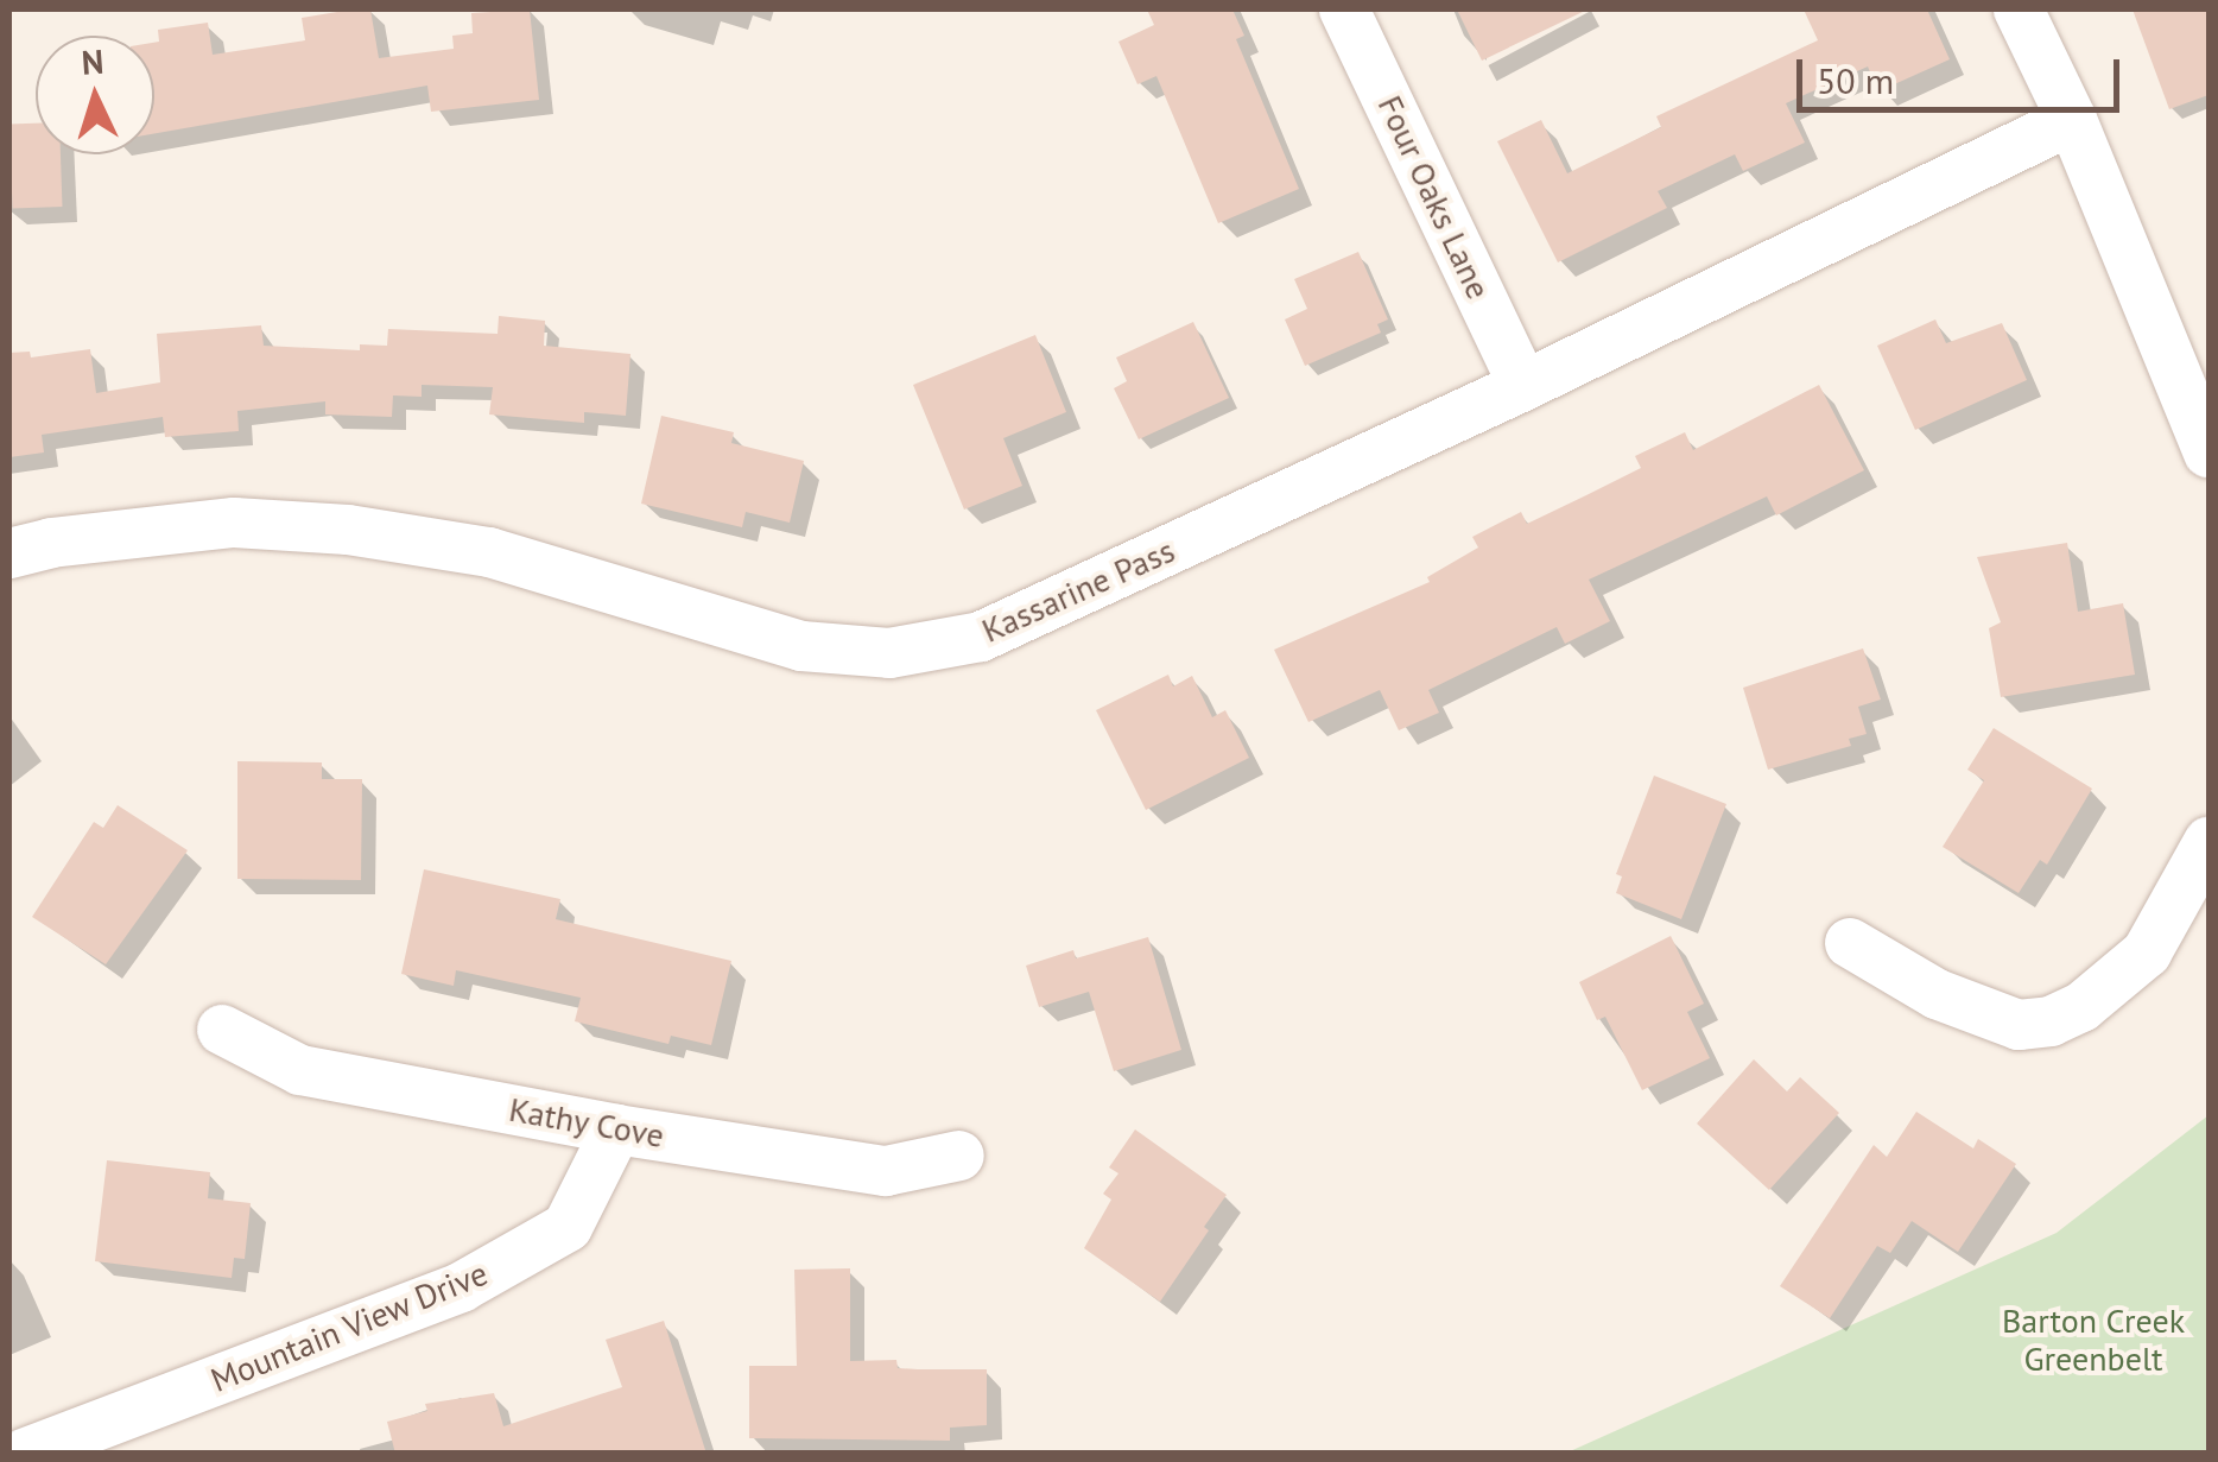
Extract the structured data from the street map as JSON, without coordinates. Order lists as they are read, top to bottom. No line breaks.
{"streets":{"street":["Four Oaks Lane","Kassarine Pass","Kathy Cove","Mountain View Drive"]},"crossings":[["Four Oaks Lane","Kassarine Pass"],["Kathy Cove","Mountain View Drive"]],"parks":["Barton Creek Greenbelt"],"scale_bar":"50 m","north":"top"}
